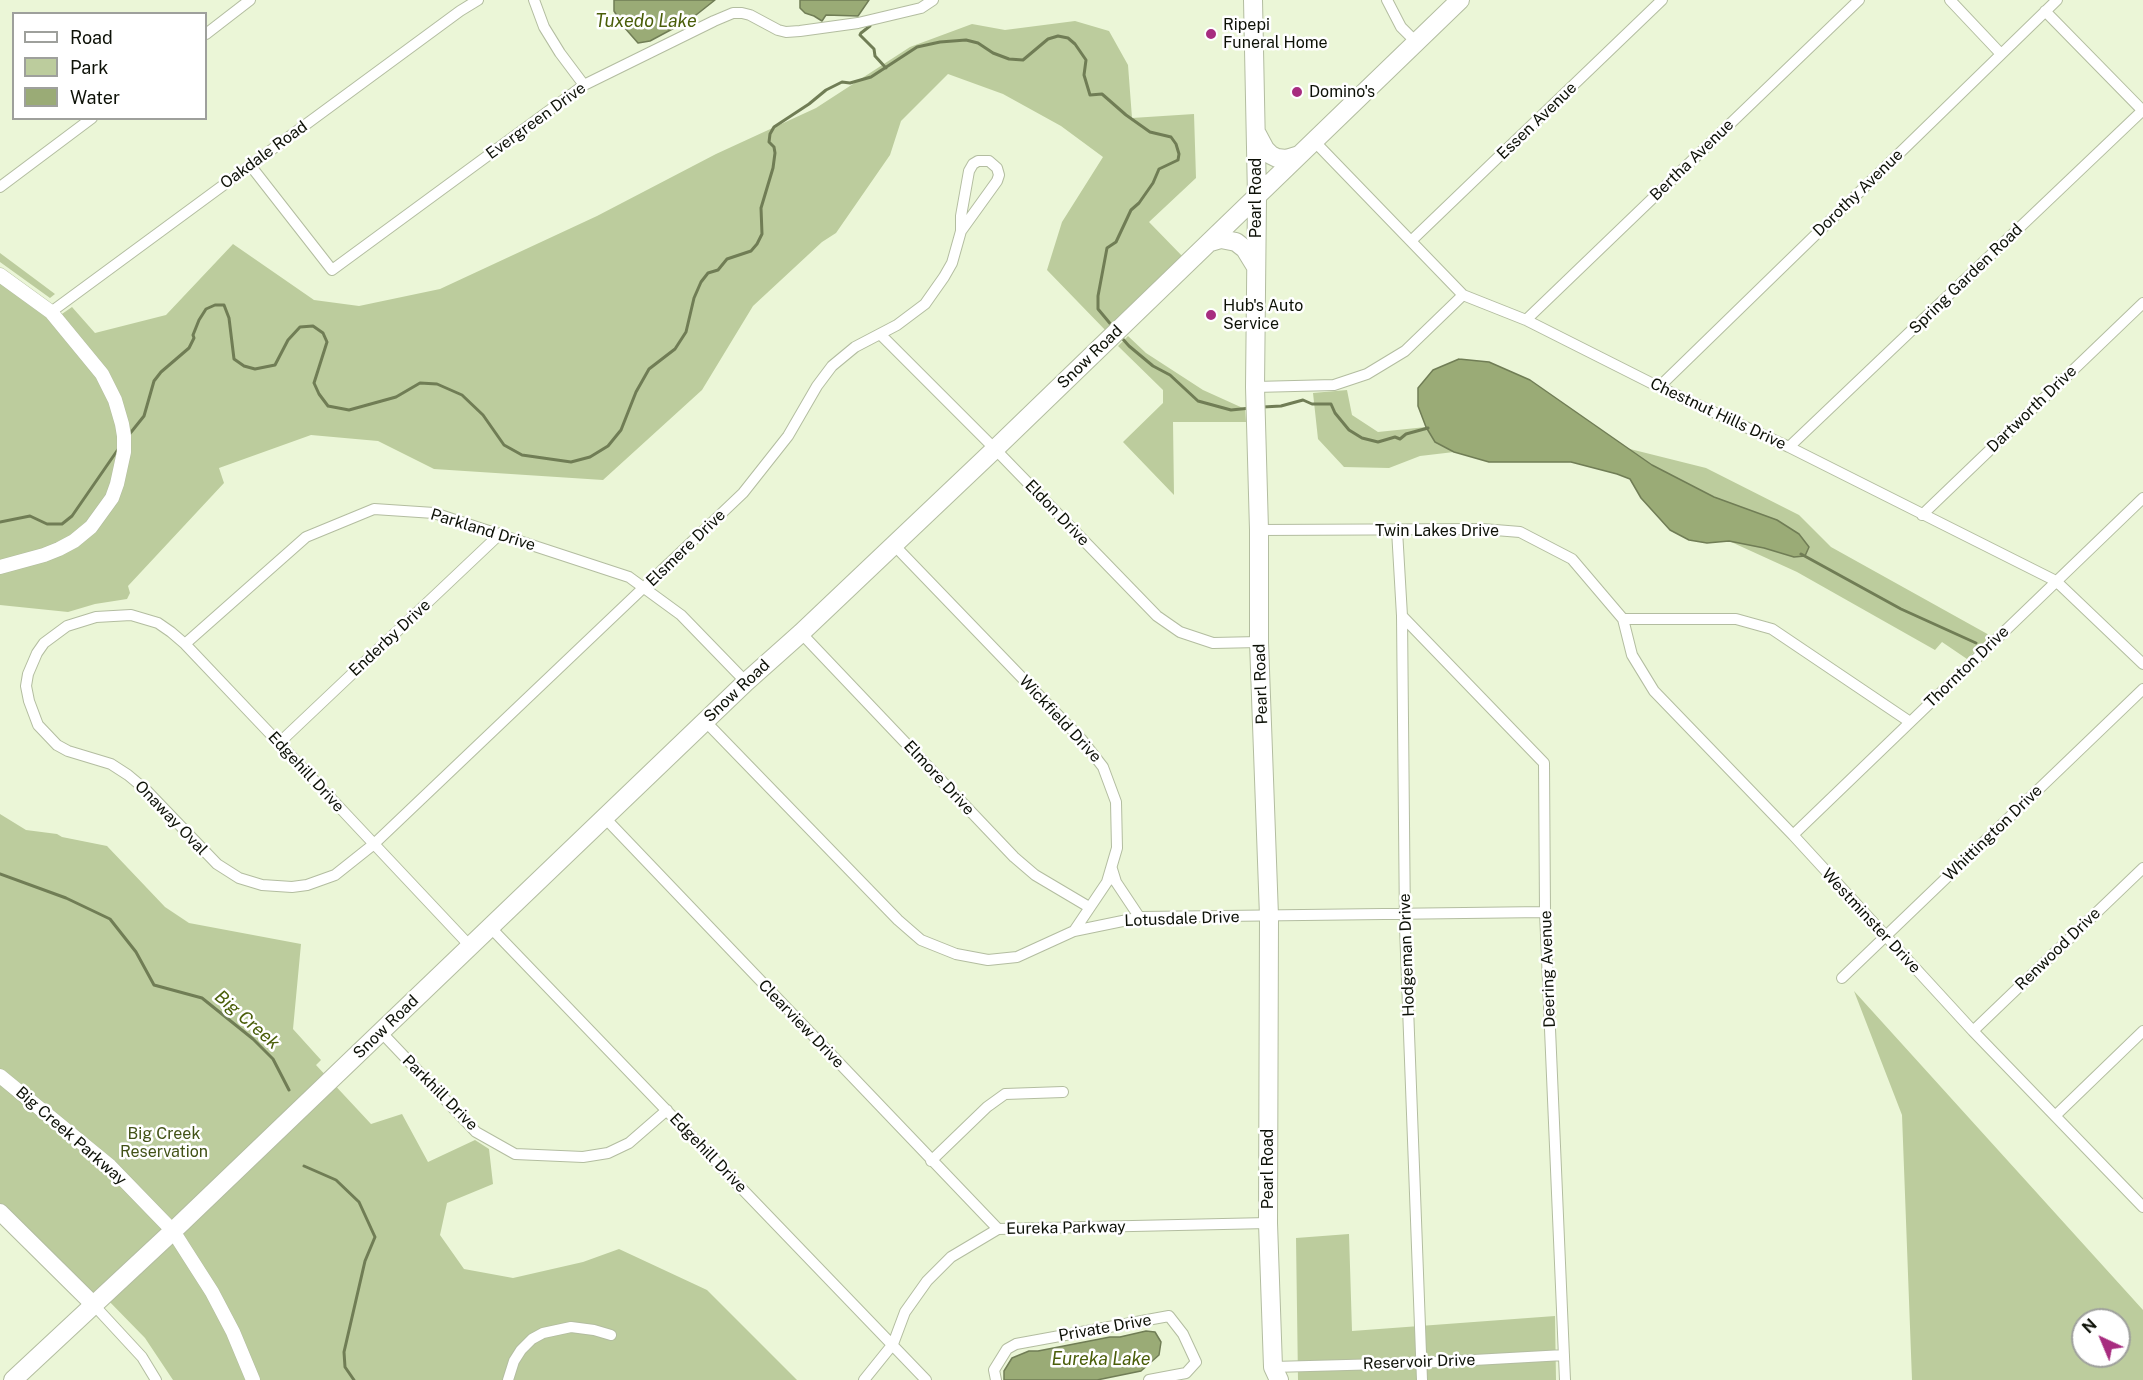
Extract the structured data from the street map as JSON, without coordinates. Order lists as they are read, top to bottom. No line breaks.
{"streets":{"main road":["Pearl Road","Snow Road"],"street":["Evergreen Drive","Essen Avenue","Oakdale Road","Bertha Avenue","Dorothy Avenue","Spring Garden Road","Dartworth Drive","Chestnut Hills Drive","Eldon Drive","Parkland Drive","Twin Lakes Drive","Elsmere Drive","Enderby Drive","Thornton Drive","Wickfield Drive","Edgehill Drive","Elmore Drive","Onaway Oval","Whittington Drive","Lotusdale Drive","Westminster Drive","Renwood Drive","Hodgeman Drive","Deering Avenue","Clearview Drive","Parkhill Drive","Big Creek Parkway","Eureka Parkway","Private Drive","Reservoir Drive"]},"crossings":[["Evergreen Drive","Oakdale Road"],["Essen Avenue","Chestnut Hills Drive"],["Bertha Avenue","Chestnut Hills Drive"],["Dorothy Avenue","Chestnut Hills Drive"],["Pearl Road","Snow Road"],["Pearl Road","Eldon Drive"],["Pearl Road","Twin Lakes Drive"],["Pearl Road","Lotusdale Drive"],["Pearl Road","Eureka Parkway"],["Pearl Road","Reservoir Drive"],["Spring Garden Road","Chestnut Hills Drive"],["Snow Road","Chestnut Hills Drive"],["Snow Road","Eldon Drive"],["Snow Road","Parkland Drive"],["Snow Road","Wickfield Drive"],["Snow Road","Edgehill Drive"],["Snow Road","Elmore Drive"],["Snow Road","Lotusdale Drive"],["Snow Road","Clearview Drive"],["Snow Road","Parkhill Drive"],["Snow Road","Big Creek Parkway"],["Dartworth Drive","Chestnut Hills Drive"],["Chestnut Hills Drive","Thornton Drive"],["Eldon Drive","Elsmere Drive"],["Parkland Drive","Elsmere Drive"],["Parkland Drive","Enderby Drive"],["Parkland Drive","Edgehill Drive"],["Twin Lakes Drive","Westminster Drive"],["Twin Lakes Drive","Hodgeman Drive"],["Elsmere Drive","Edgehill Drive"],["Elsmere Drive","Onaway Oval"],["Enderby Drive","Edgehill Drive"],["Thornton Drive","Westminster Drive"],["Wickfield Drive","Elmore Drive"],["Wickfield Drive","Lotusdale Drive"],["Edgehill Drive","Onaway Oval"],["Edgehill Drive","Parkhill Drive"],["Edgehill Drive","Eureka Parkway"],["Whittington Drive","Westminster Drive"],["Lotusdale Drive","Hodgeman Drive"],["Lotusdale Drive","Deering Avenue"],["Westminster Drive","Renwood Drive"],["Hodgeman Drive","Deering Avenue"],["Hodgeman Drive","Reservoir Drive"],["Deering Avenue","Reservoir Drive"],["Clearview Drive","Eureka Parkway"]],"water":["Tuxedo Lake","Big Creek","Eureka Lake"],"parks":["Big Creek Reservation"],"places":["Ripepi Funeral Home","Domino's","Hub's Auto Service"],"legend":["Road","Park","Water"],"north":"top left"}
